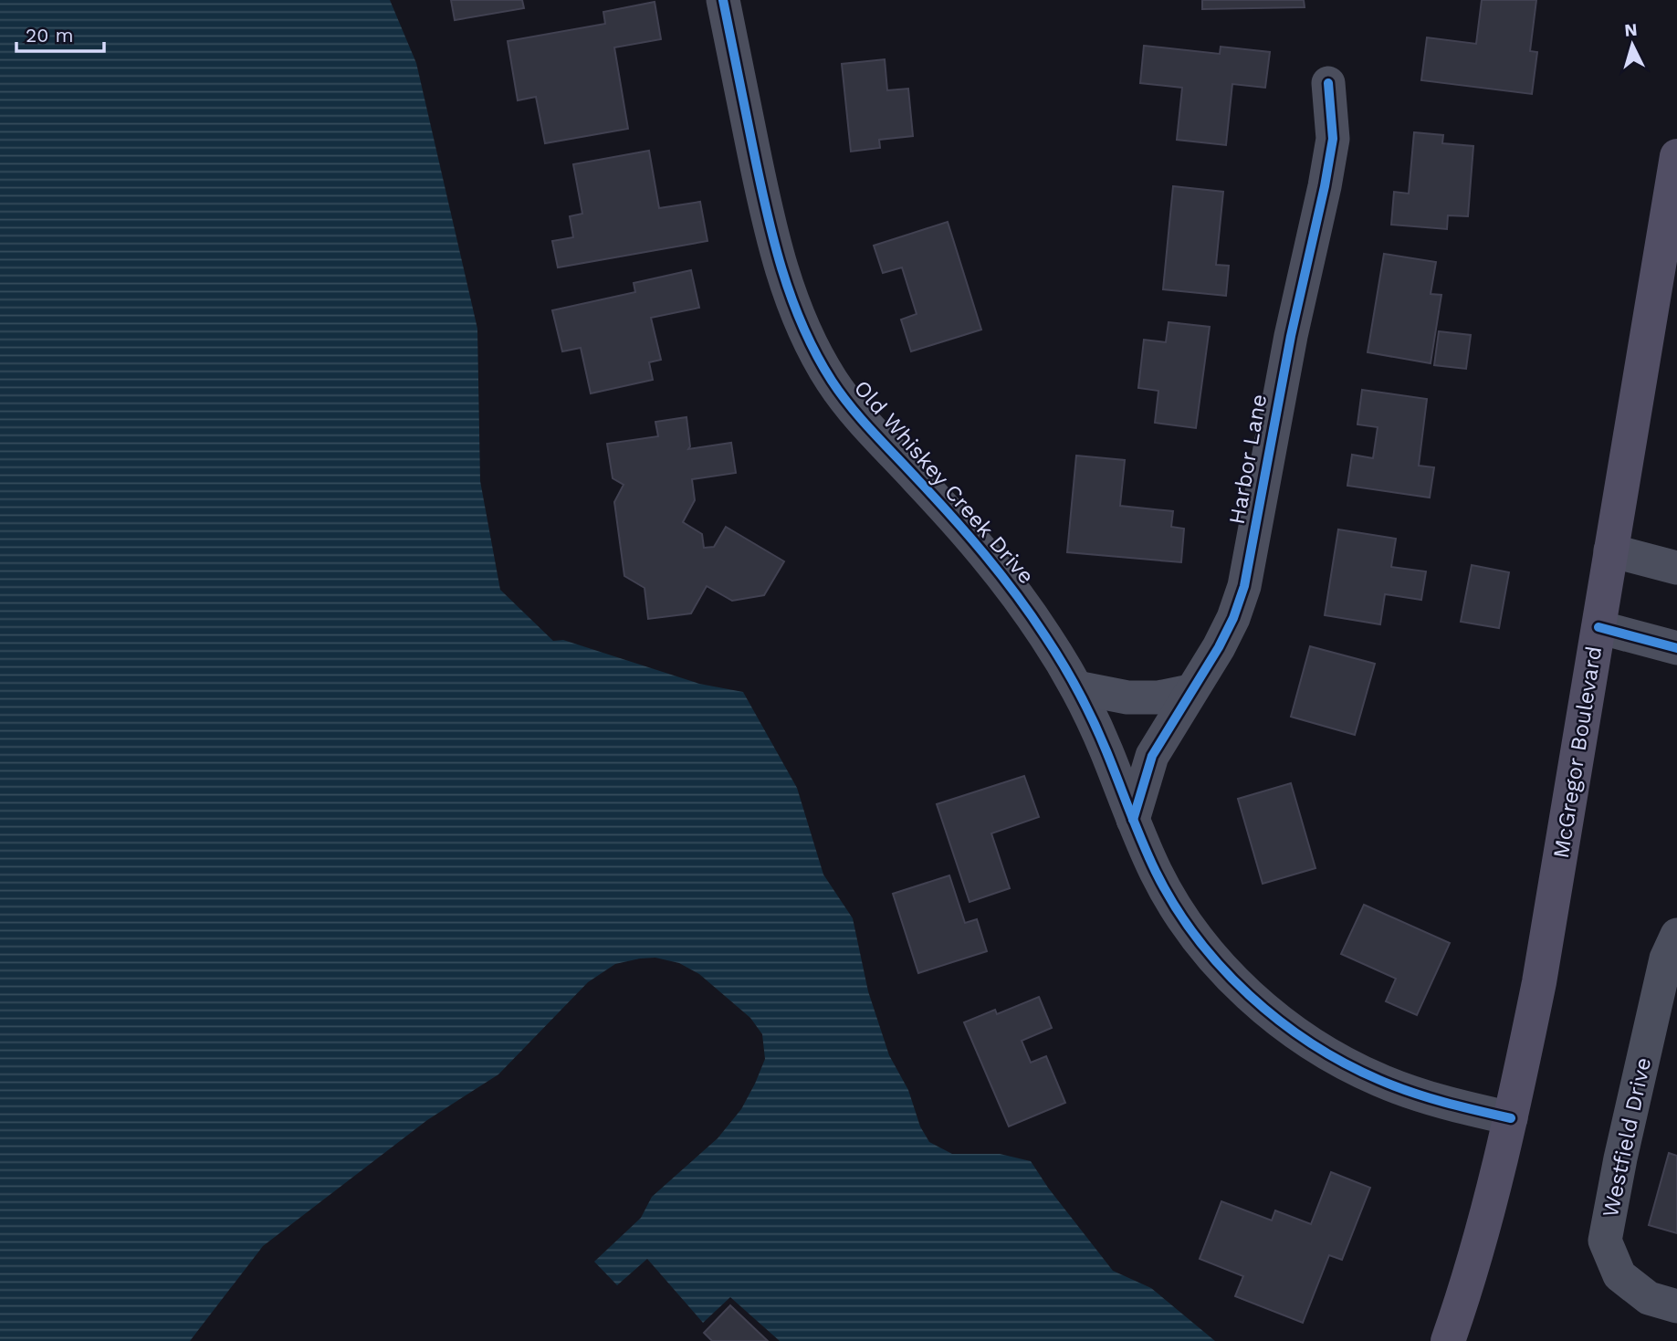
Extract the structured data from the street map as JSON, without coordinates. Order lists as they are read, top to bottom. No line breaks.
{"streets":{"main road":["McGregor Boulevard"],"street":["Harbor Lane","Old Whiskey Creek Drive","Westfield Drive"]},"crossings":[["Harbor Lane","Old Whiskey Creek Drive"],["Old Whiskey Creek Drive","McGregor Boulevard"]],"scale_bar":"20 m","north":"top"}
